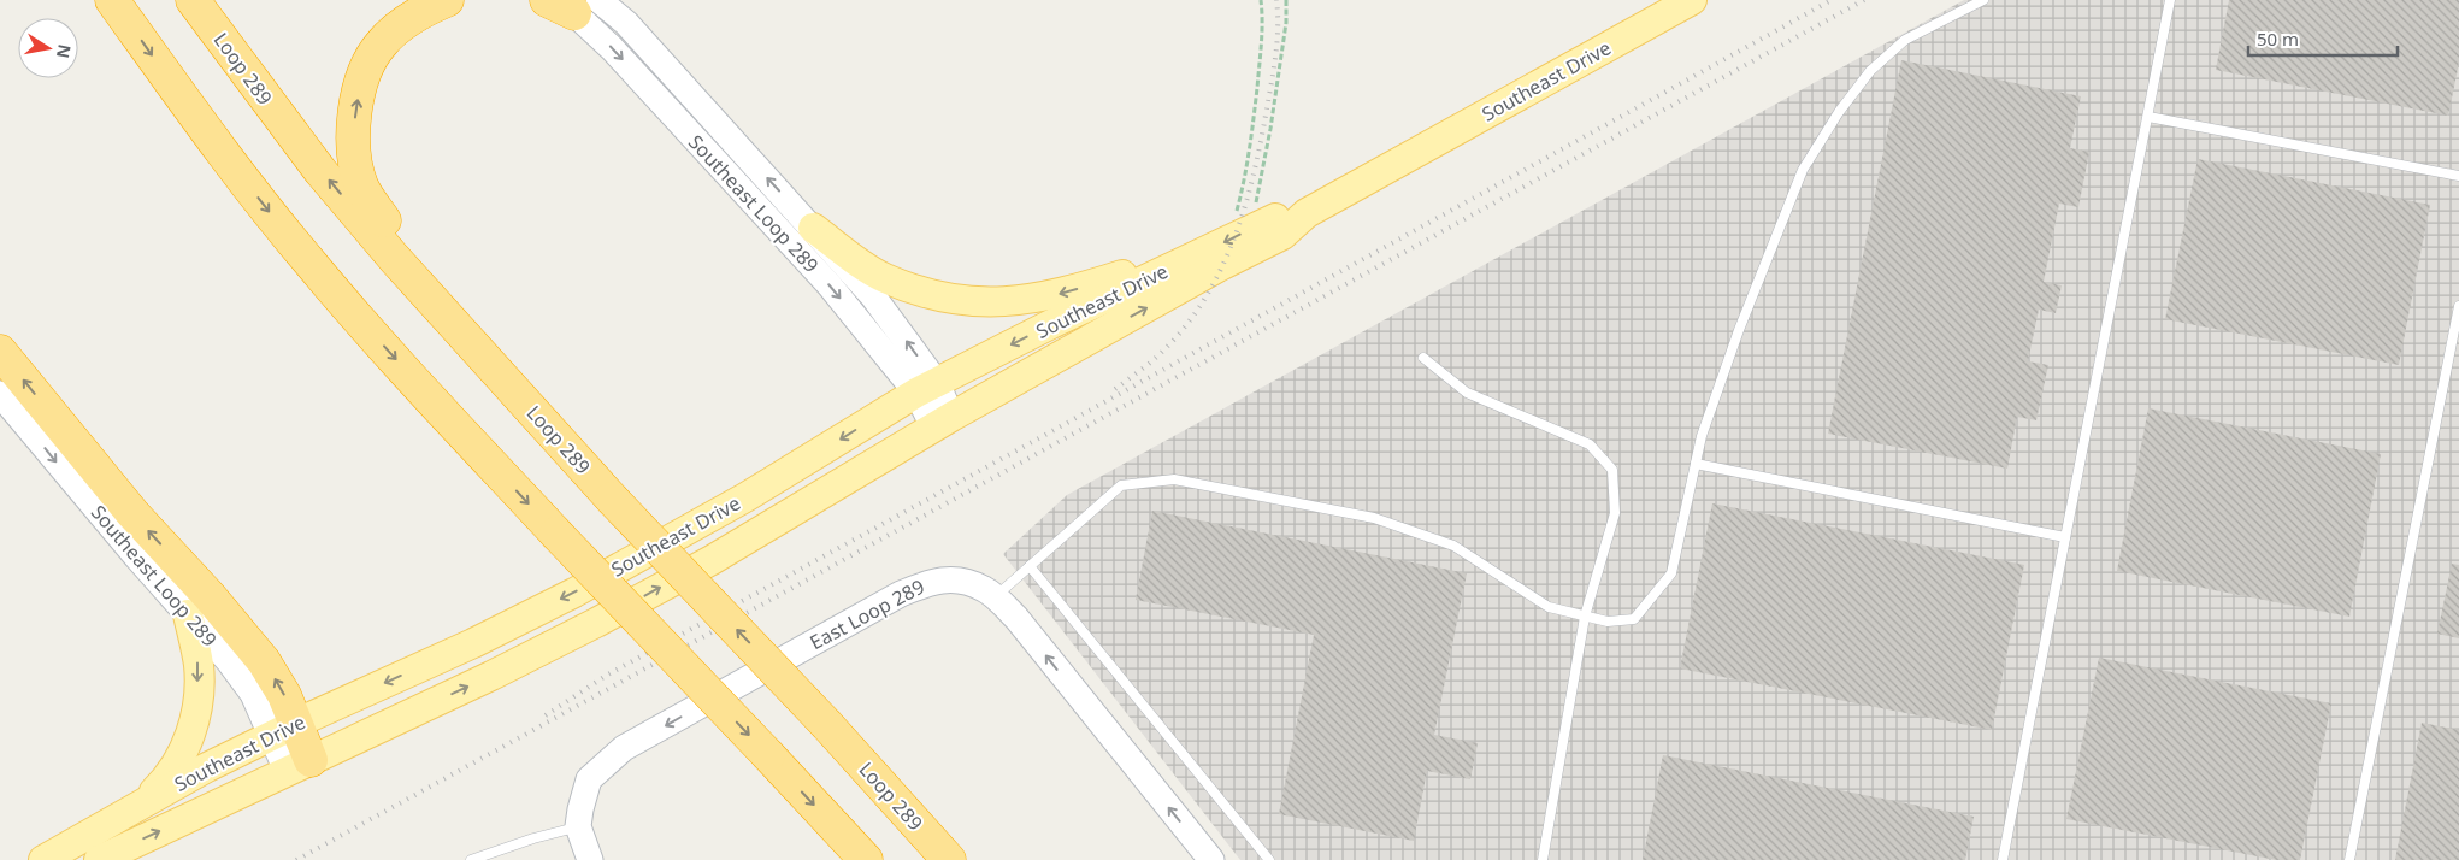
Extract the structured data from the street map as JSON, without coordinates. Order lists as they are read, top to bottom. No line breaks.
{"streets":{"highway":["Loop 289"],"main road":["Southeast Drive","Southeast Loop 289","East Loop 289"]},"crossings":[["Southeast Drive","Southeast Loop 289"]],"scale_bar":"50 m","north":"right"}
